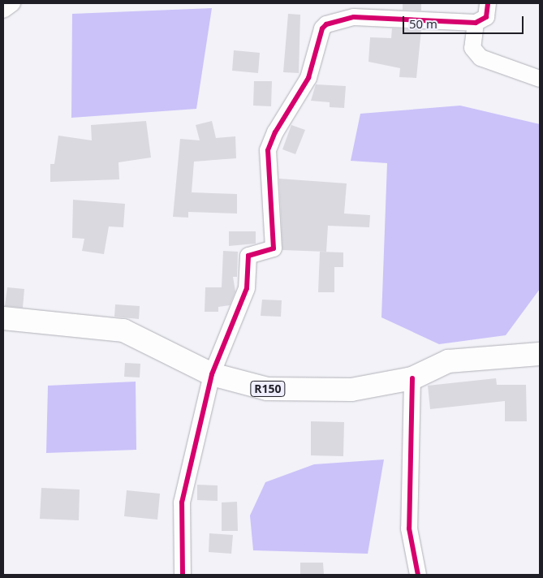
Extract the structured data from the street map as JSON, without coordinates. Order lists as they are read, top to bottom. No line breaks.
{"streets":{"main road":["R150"]},"scale_bar":"50 m"}
